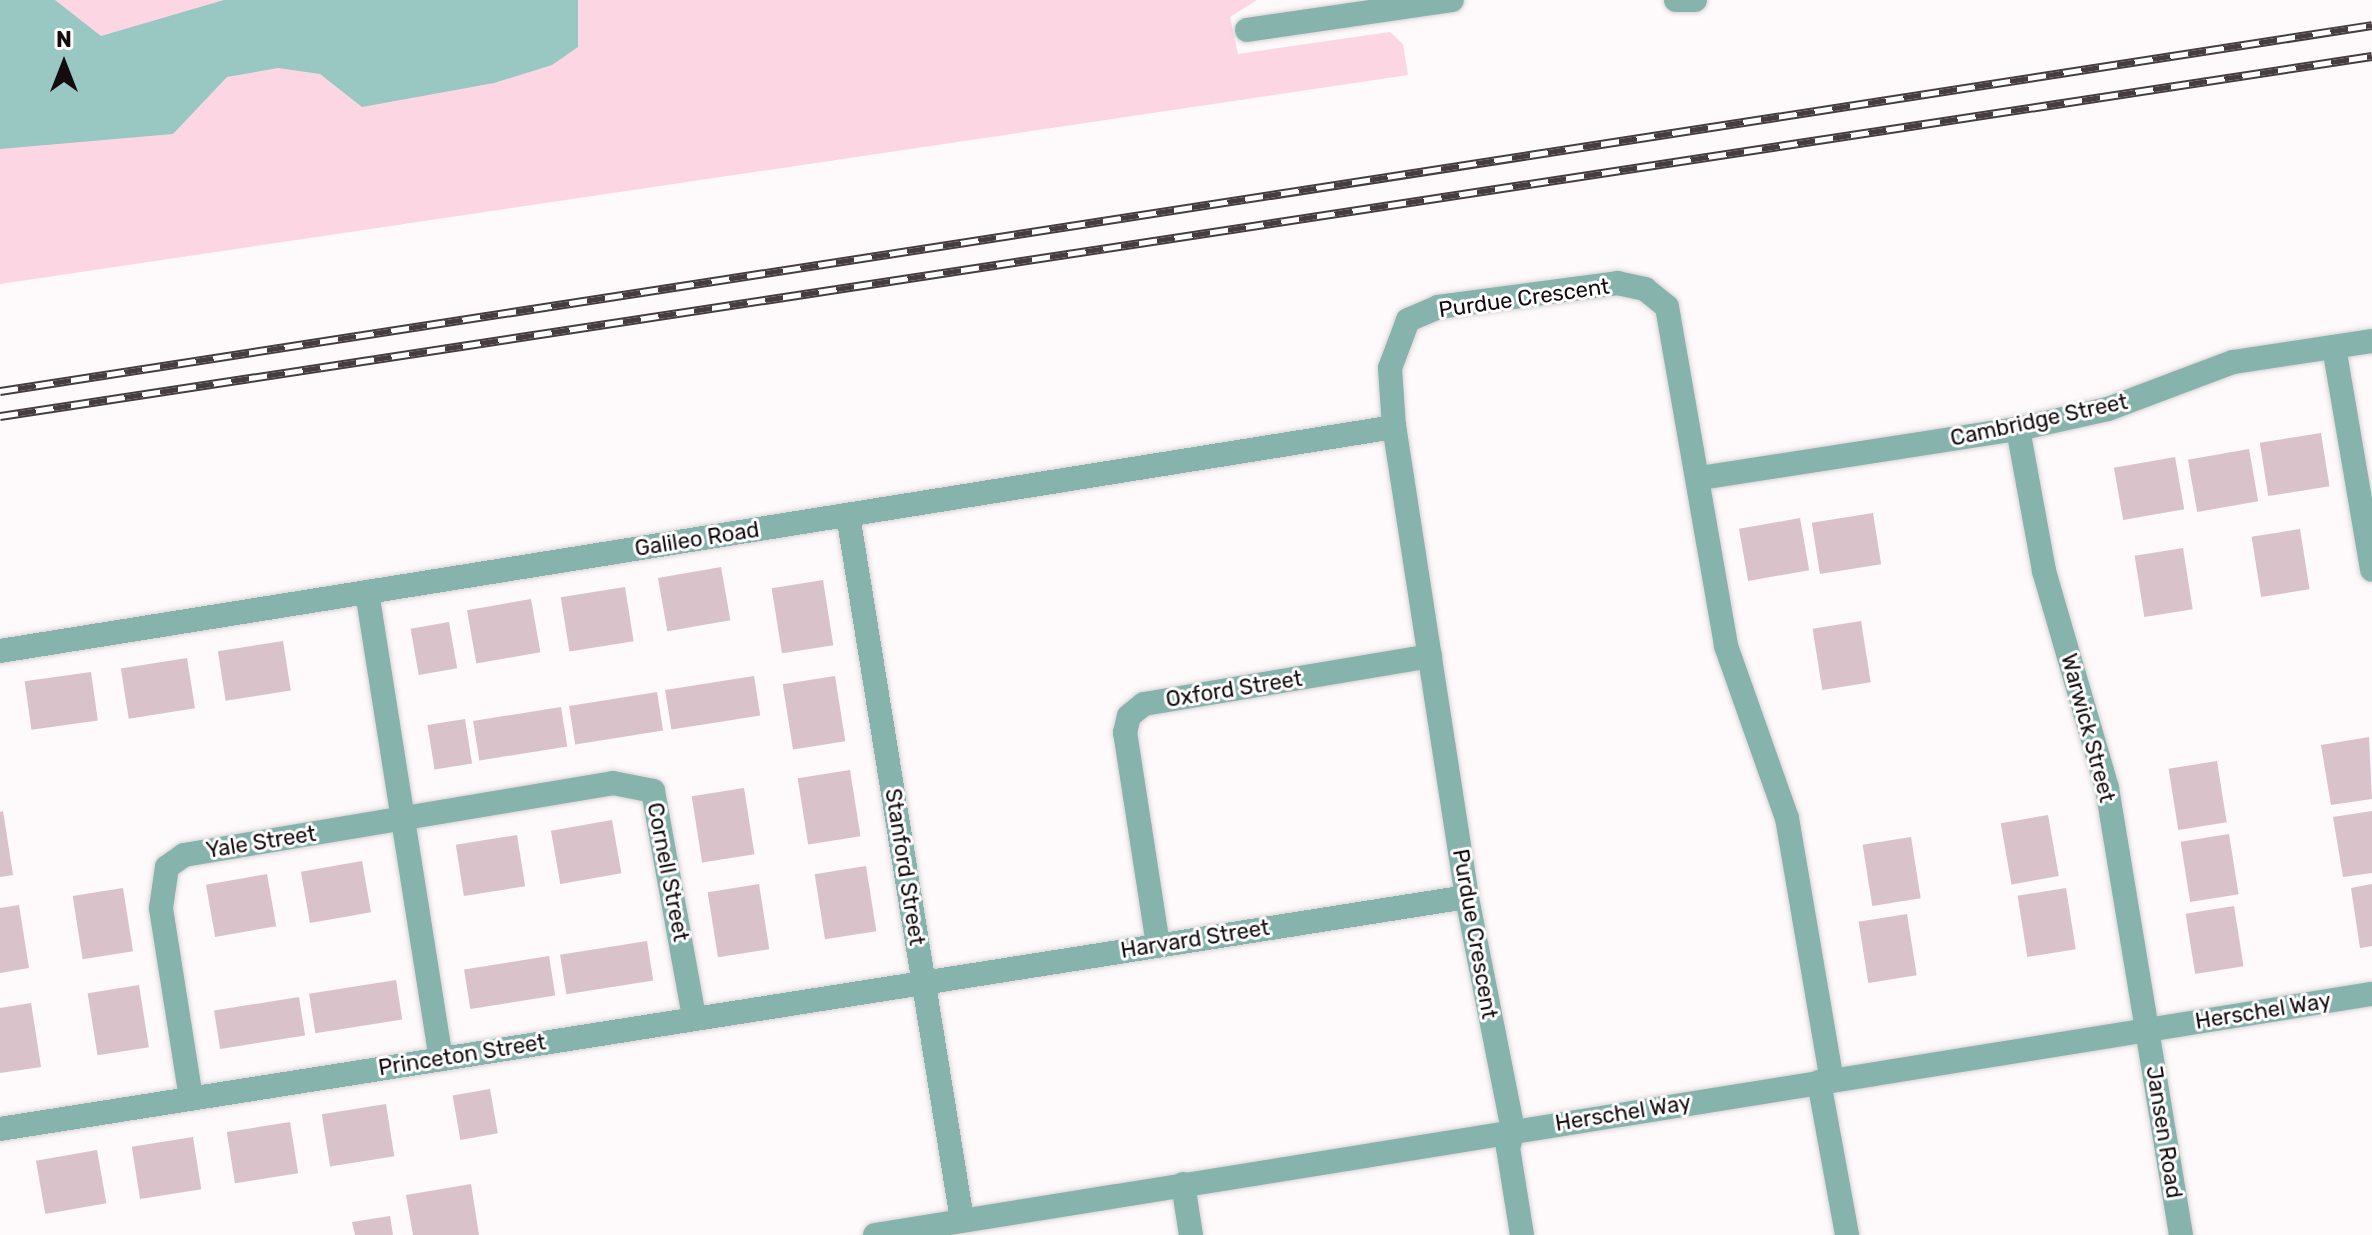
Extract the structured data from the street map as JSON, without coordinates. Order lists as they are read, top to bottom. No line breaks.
{"streets":{"street":["Purdue Crescent","Cambridge Street","Galileo Road","Oxford Street","Warwick Street","Yale Street","Stanford Street","Cornell Street","Harvard Street","Herschel Way","Princeton Street","Jansen Road"]},"crossings":[["Purdue Crescent","Cambridge Street"],["Purdue Crescent","Galileo Road"],["Purdue Crescent","Oxford Street"],["Purdue Crescent","Harvard Street"],["Purdue Crescent","Herschel Way"],["Cambridge Street","Warwick Street"],["Galileo Road","Stanford Street"],["Oxford Street","Harvard Street"],["Warwick Street","Herschel Way"],["Warwick Street","Jansen Road"],["Yale Street","Cornell Street"],["Yale Street","Princeton Street"],["Stanford Street","Harvard Street"],["Stanford Street","Herschel Way"],["Stanford Street","Princeton Street"],["Cornell Street","Princeton Street"],["Harvard Street","Princeton Street"],["Herschel Way","Jansen Road"]],"north":"top"}
